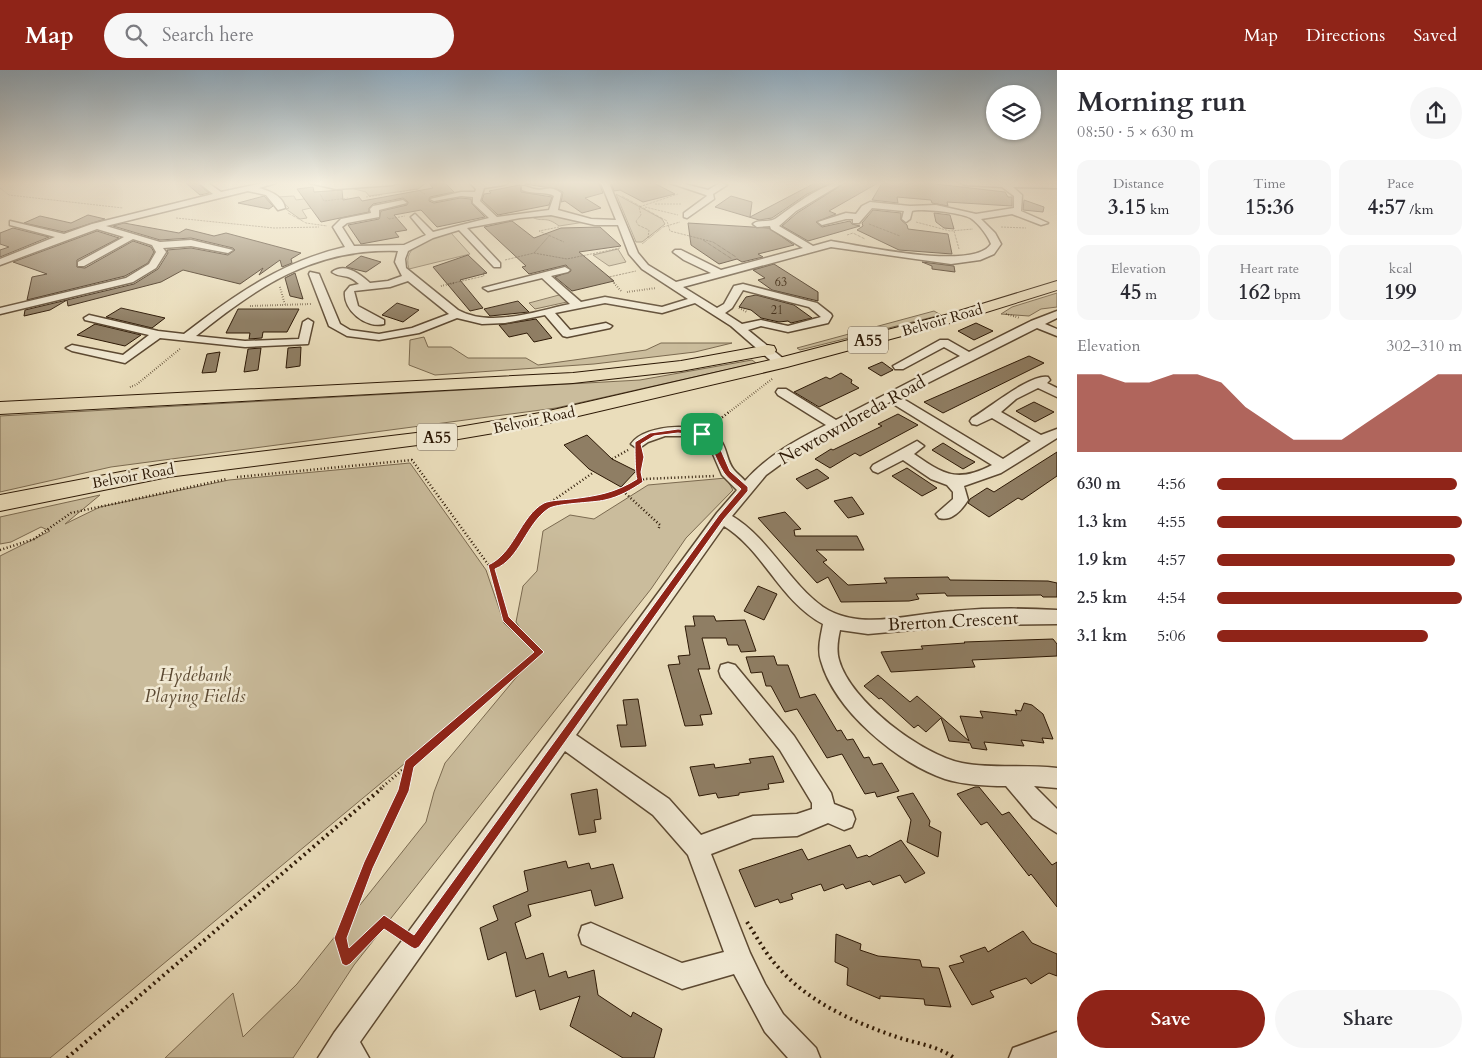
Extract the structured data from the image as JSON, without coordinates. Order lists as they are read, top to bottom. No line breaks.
{"streets":{"highway":["Belvoir Road","A55"],"street":["Newtownbreda Road","Brerton Crescent"]},"parks":["Hydebank Playing Fields"],"house_numbers":["63","21"],"page":{"header":"Map","search":"Search here","nav":["Map","Directions","Saved"],"heading":["Morning run","08:50 · 5 × 630 m"],"stats":[["Distance","3.15 km"],["Time","15:36"],["Pace","4:57 /km"],["Elevation","45 m"],["Heart rate","162 bpm"],["kcal","199"]],"chart":["Elevation","302–310 m"],"list":[{"name":"630 m","note":"4:56"},{"name":"1.3 km","note":"4:55"},{"name":"1.9 km","note":"4:57"},{"name":"2.5 km","note":"4:54"},{"name":"3.1 km","note":"5:06"}],"buttons":["Save","Share"]}}
